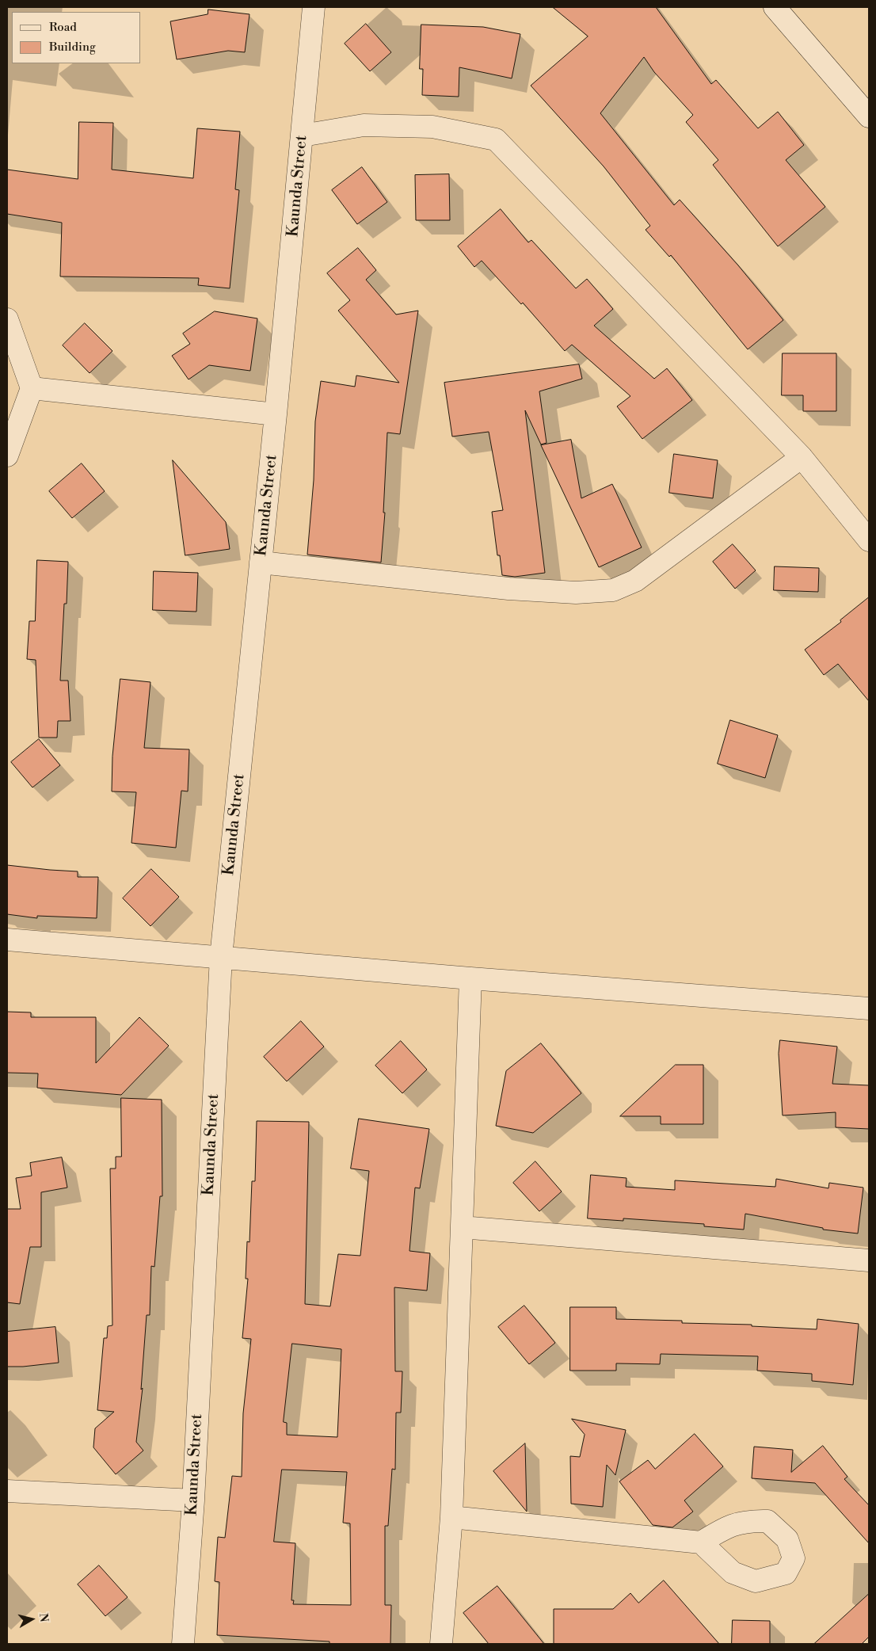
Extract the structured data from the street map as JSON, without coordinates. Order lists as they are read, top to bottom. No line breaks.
{"streets":{"street":["Kaunda Street"]},"legend":["Road","Building"],"north":"right"}
